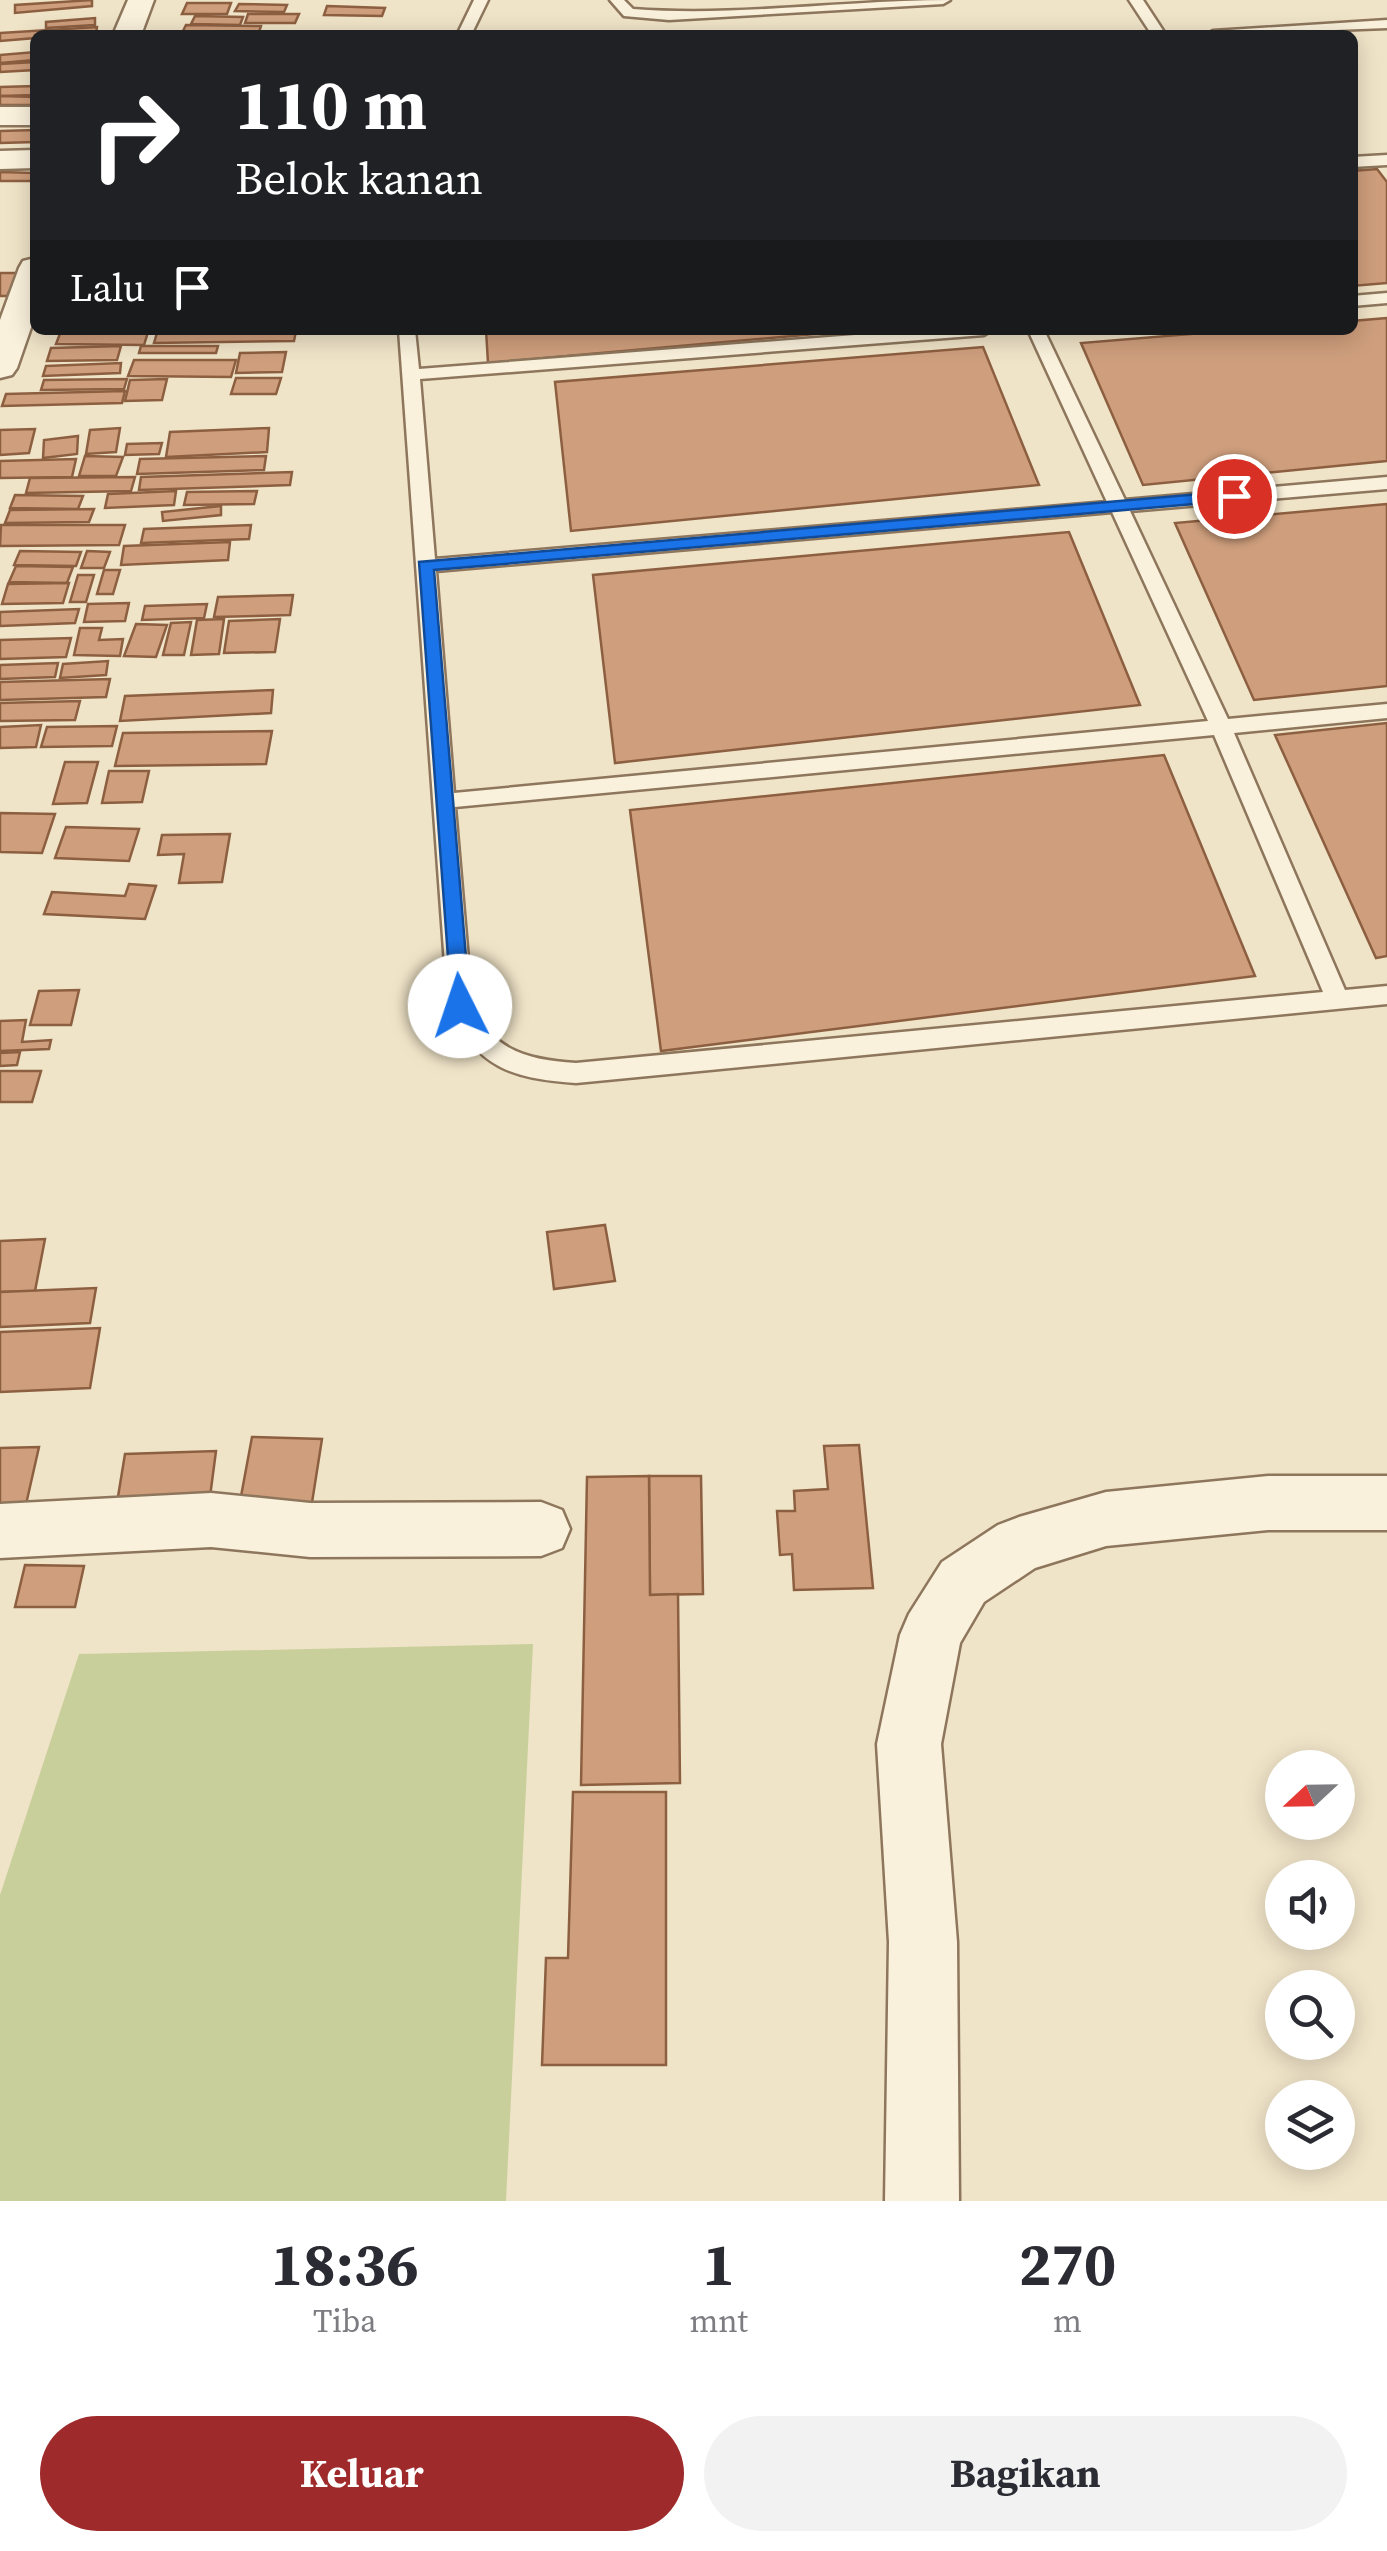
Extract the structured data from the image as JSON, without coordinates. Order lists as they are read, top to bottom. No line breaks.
{"north":"left","page":{"turn":["110 m","Belok kanan"],"then":"Lalu","eta":["18:36","Tiba","1","mnt","270","m"],"buttons":["Keluar","Bagikan"]}}
